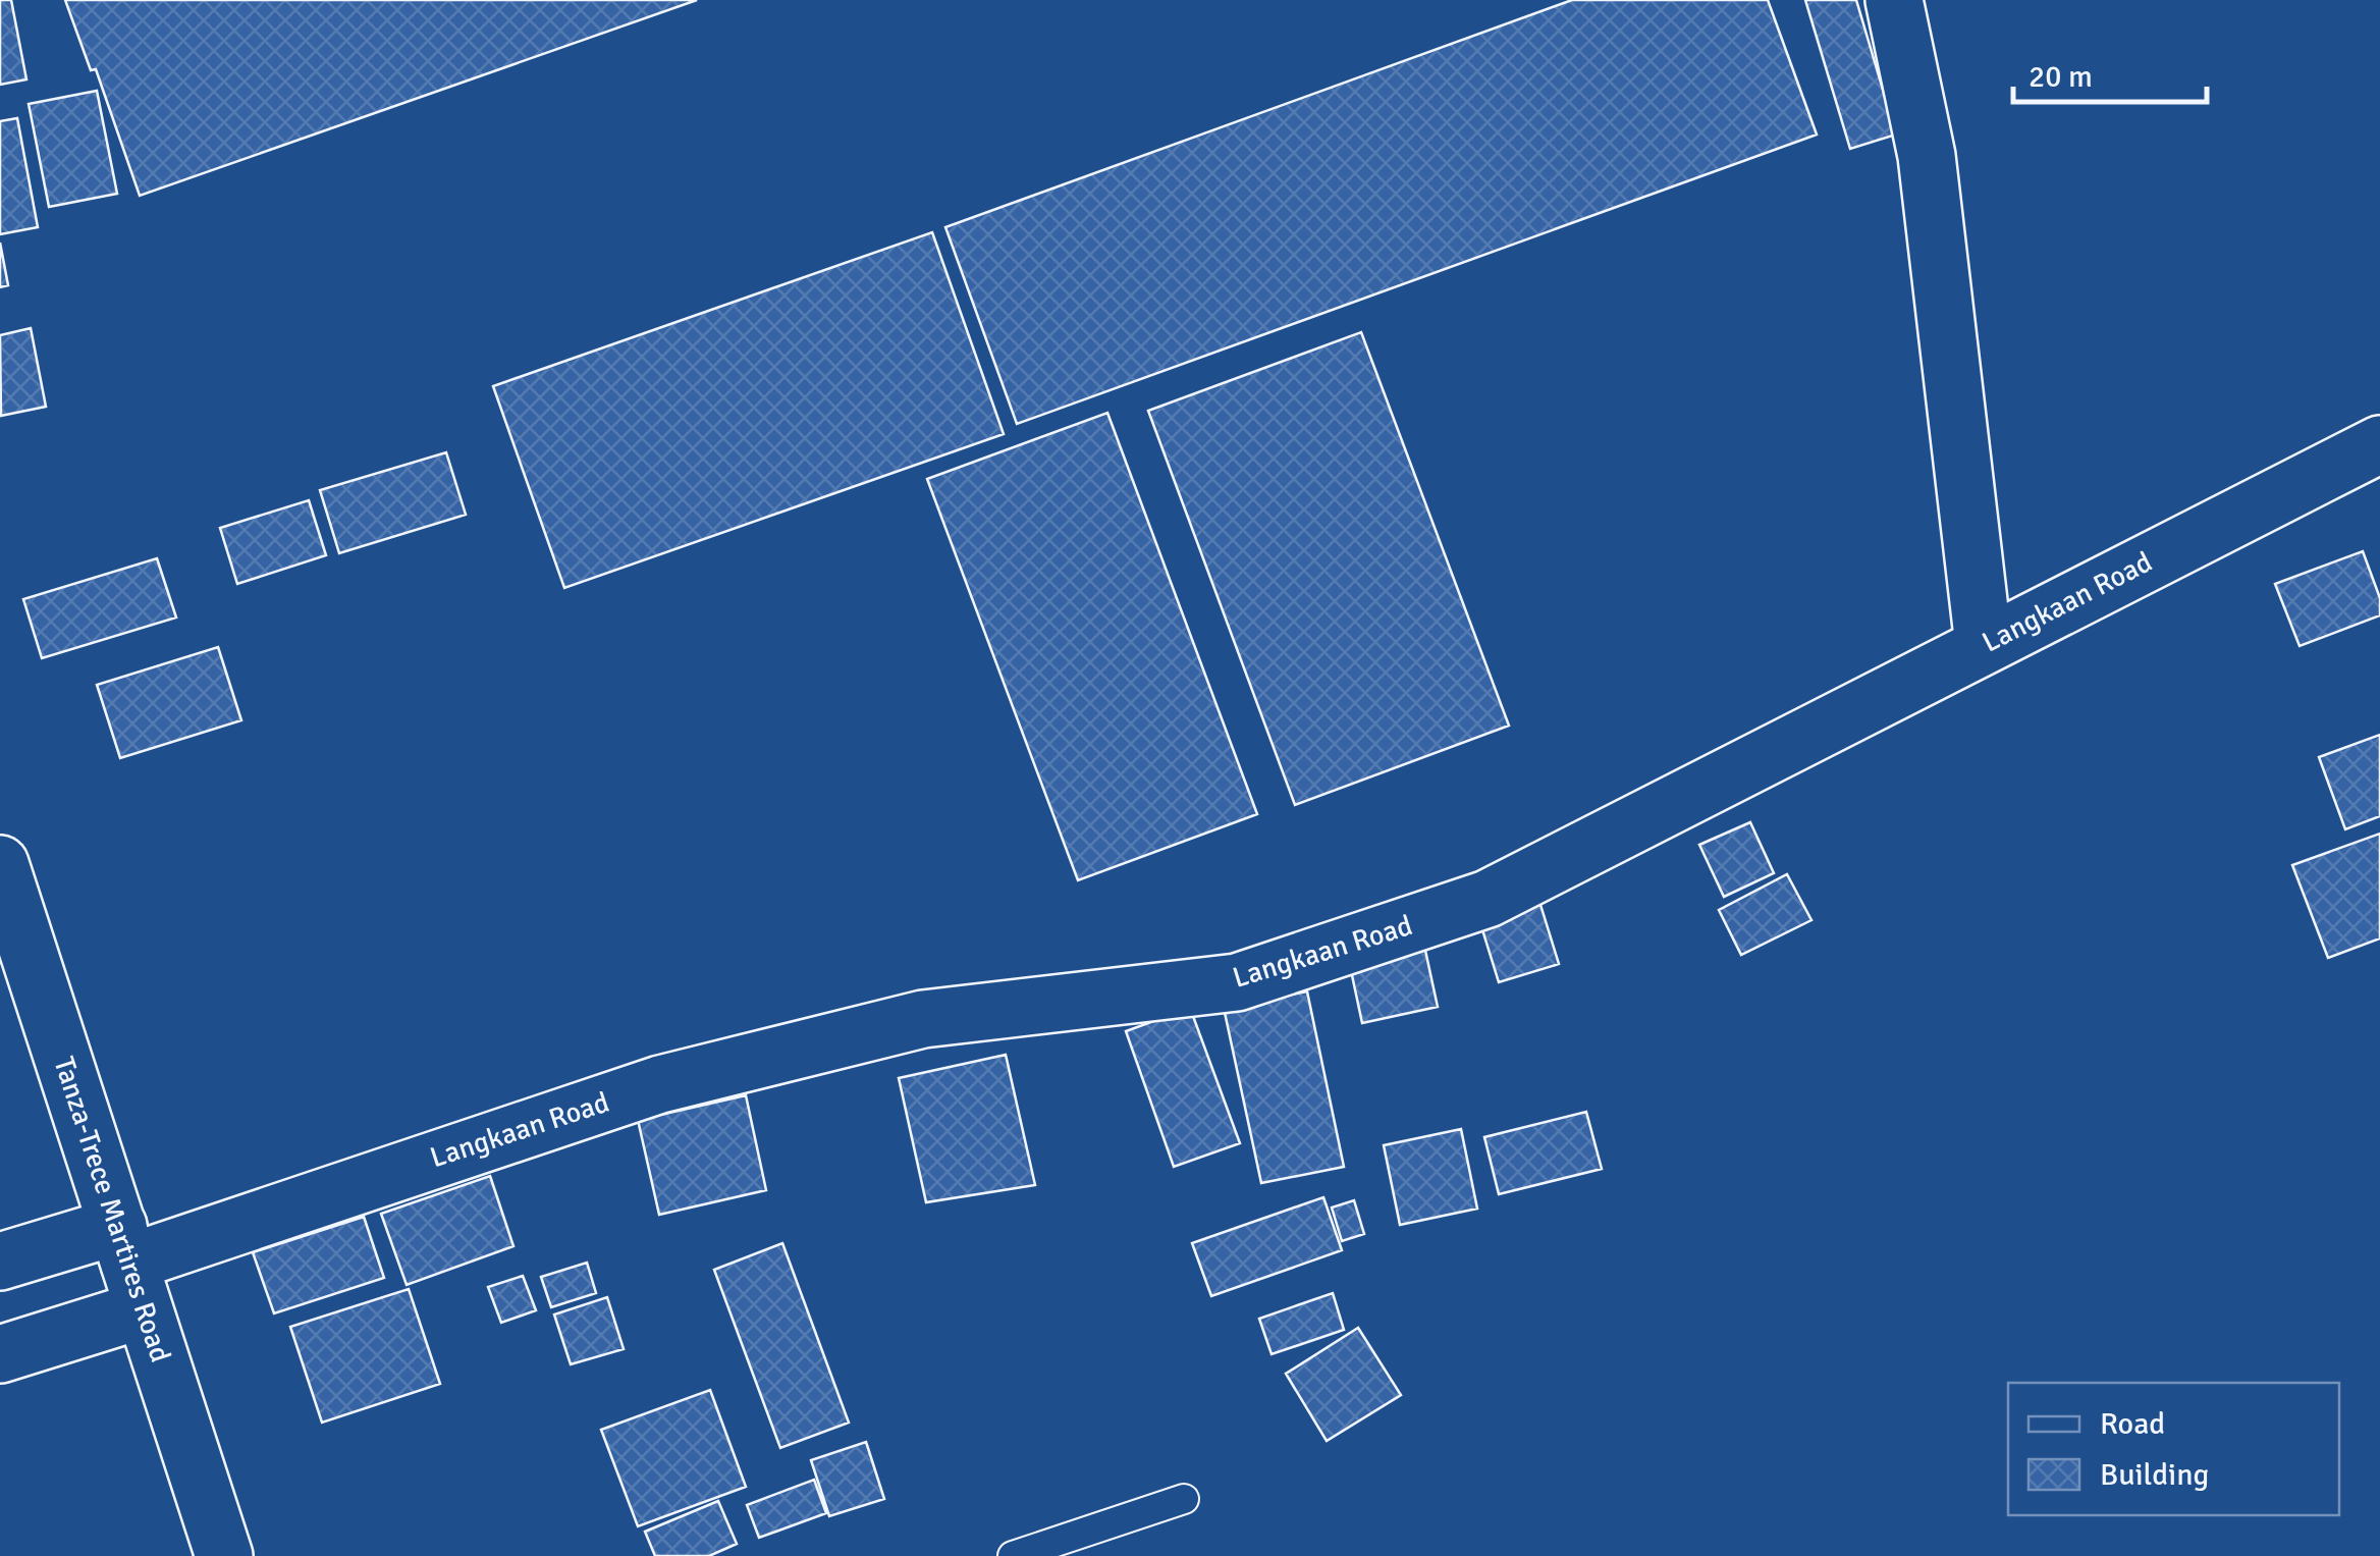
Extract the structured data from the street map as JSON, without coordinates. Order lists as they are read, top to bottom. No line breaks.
{"streets":{"street":["Langkaan Road","Tanza-Trece Martires Road"]},"crossings":[["Langkaan Road","Tanza-Trece Martires Road"]],"legend":["Road","Building"],"scale_bar":"20 m"}
